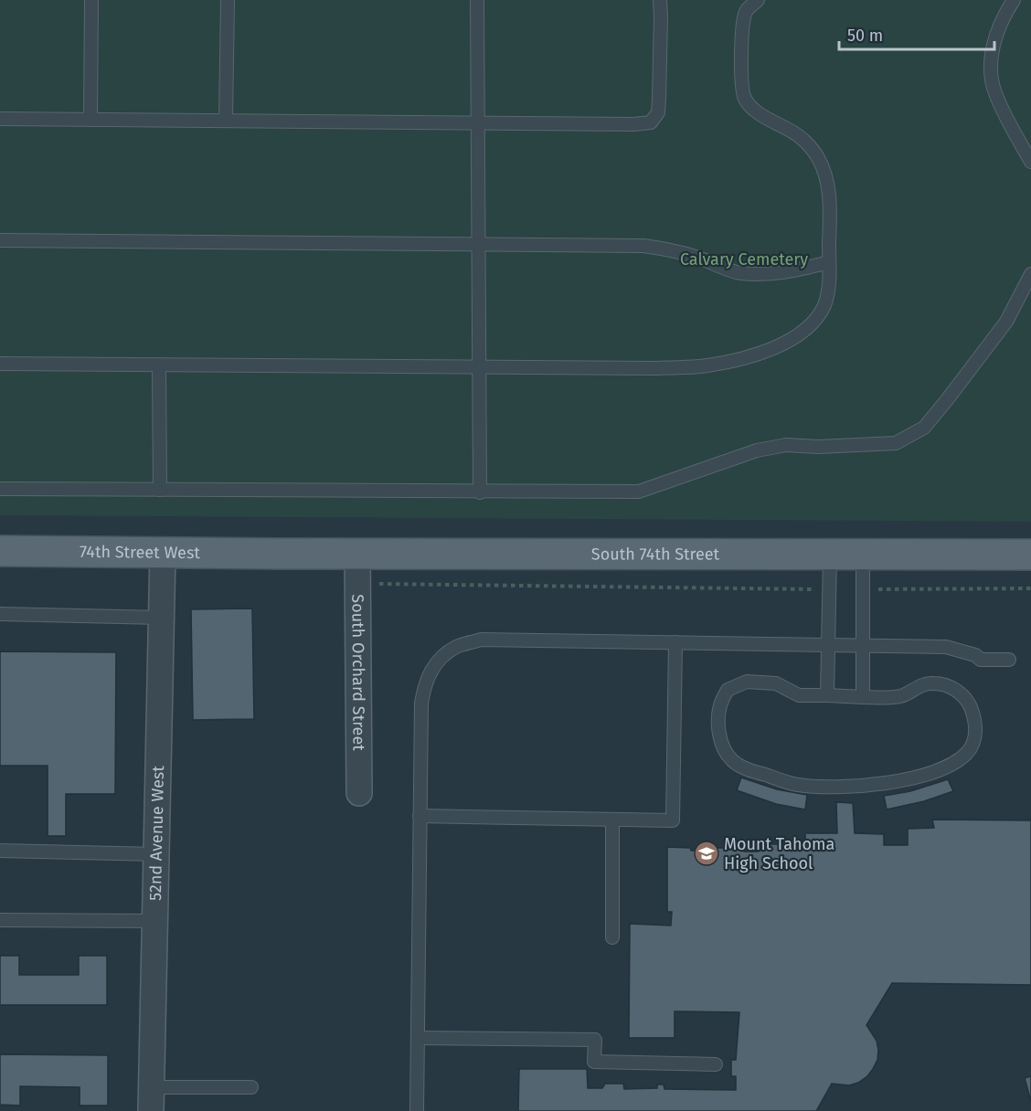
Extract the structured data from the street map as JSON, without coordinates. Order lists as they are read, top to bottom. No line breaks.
{"streets":{"main road":["74th Street West","South 74th Street"],"street":["South Orchard Street","52nd Avenue West"]},"crossings":[["74th Street West","South 74th Street"],["74th Street West","52nd Avenue West"],["South 74th Street","South Orchard Street"]],"parks":["Calvary Cemetery"],"places":{"school or university":["Mount Tahoma High School"]},"scale_bar":"50 m"}
